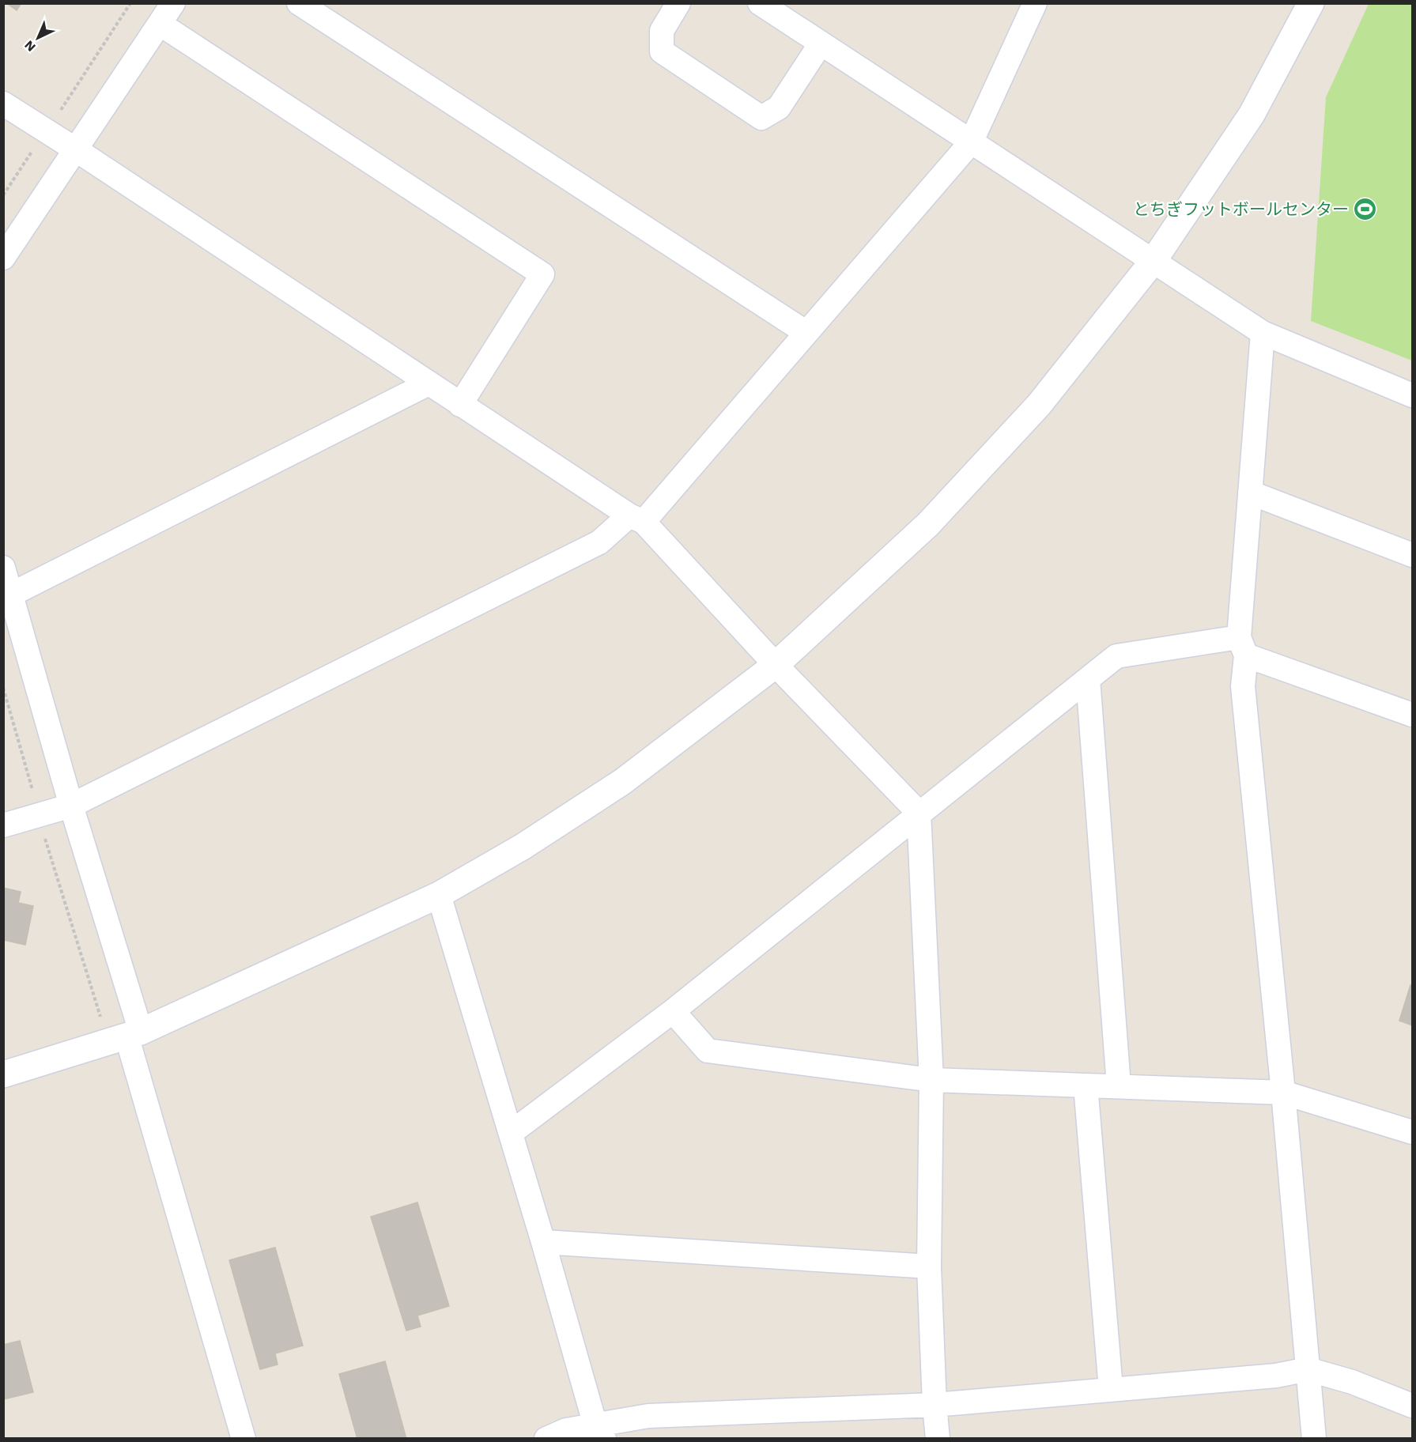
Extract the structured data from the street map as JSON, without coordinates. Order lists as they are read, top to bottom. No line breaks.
{"places":{"sports":["とちぎフットボールセンター"]},"north":"bottom left"}
